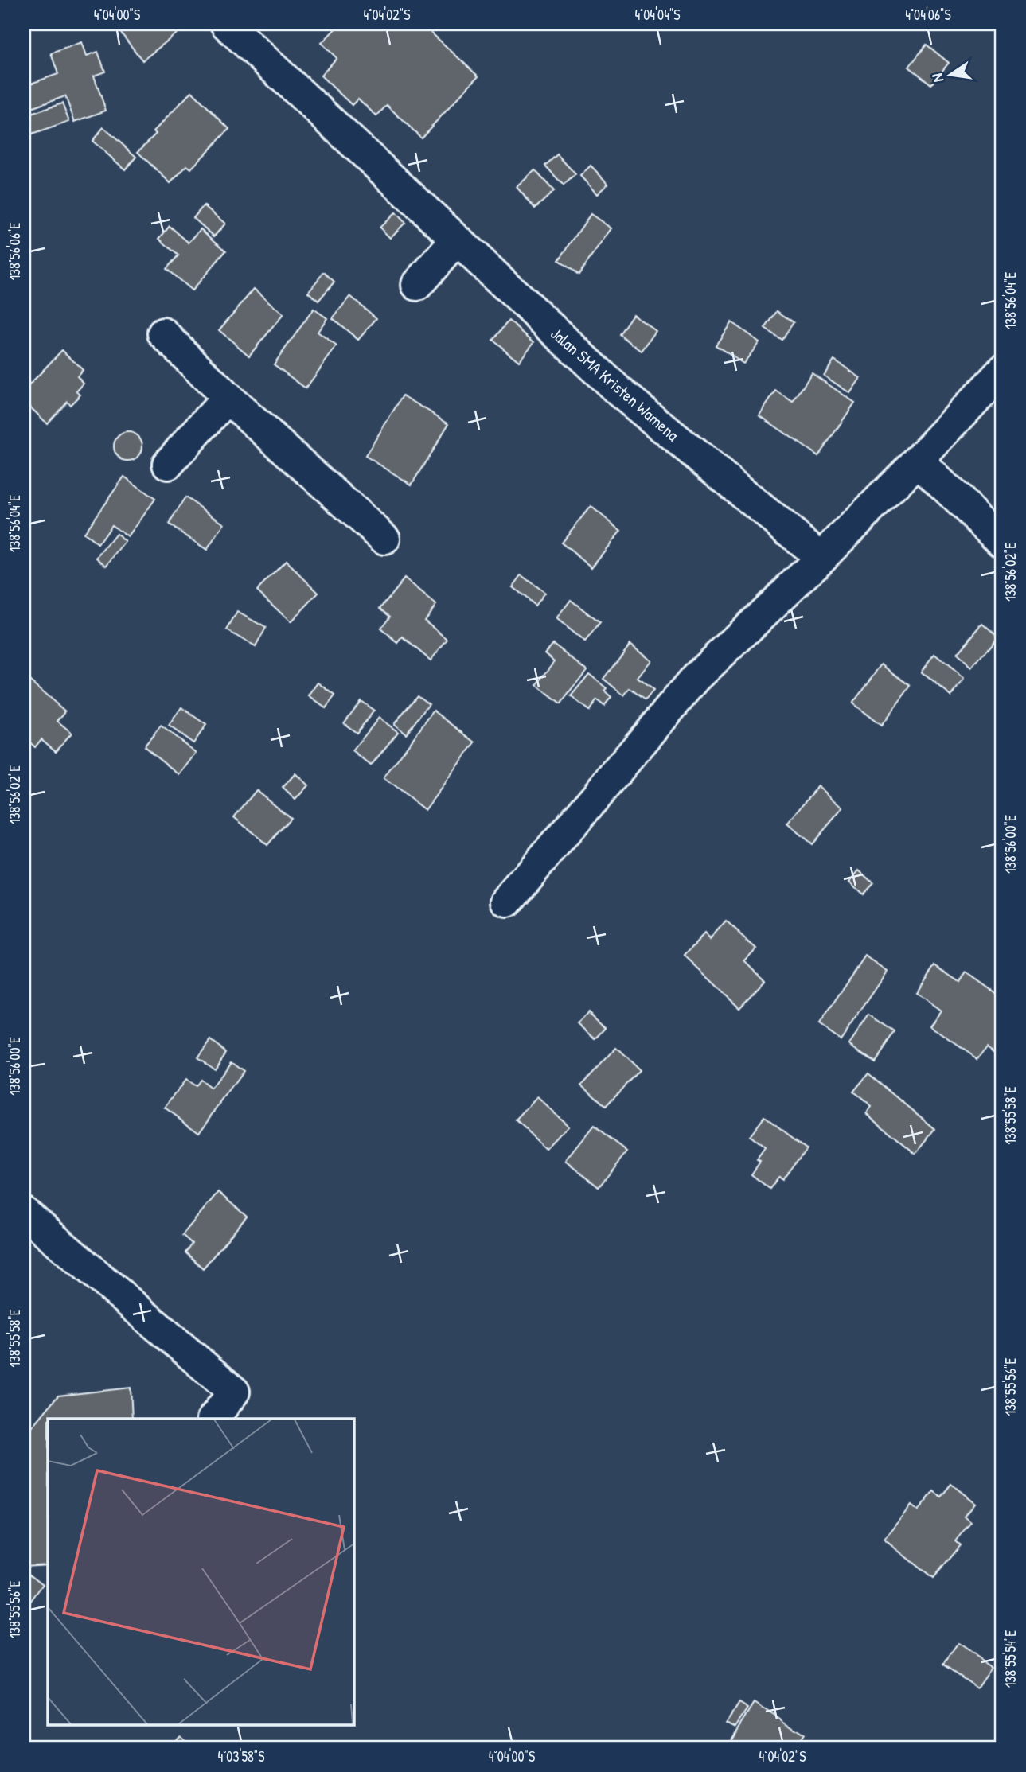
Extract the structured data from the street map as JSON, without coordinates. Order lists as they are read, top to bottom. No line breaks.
{"streets":{"street":["Jalan SMA Kristen Wamena"]},"north":"left","coordinates":["4°04'00\"S","4°04'02\"S","4°04'04\"S","4°04'06\"S","138°56'06\"E","138°56'04\"E","138°56'02\"E","138°56'00\"E","138°55'58\"E","138°55'56\"E","138°55'54\"E","4°03'58\"S"]}
